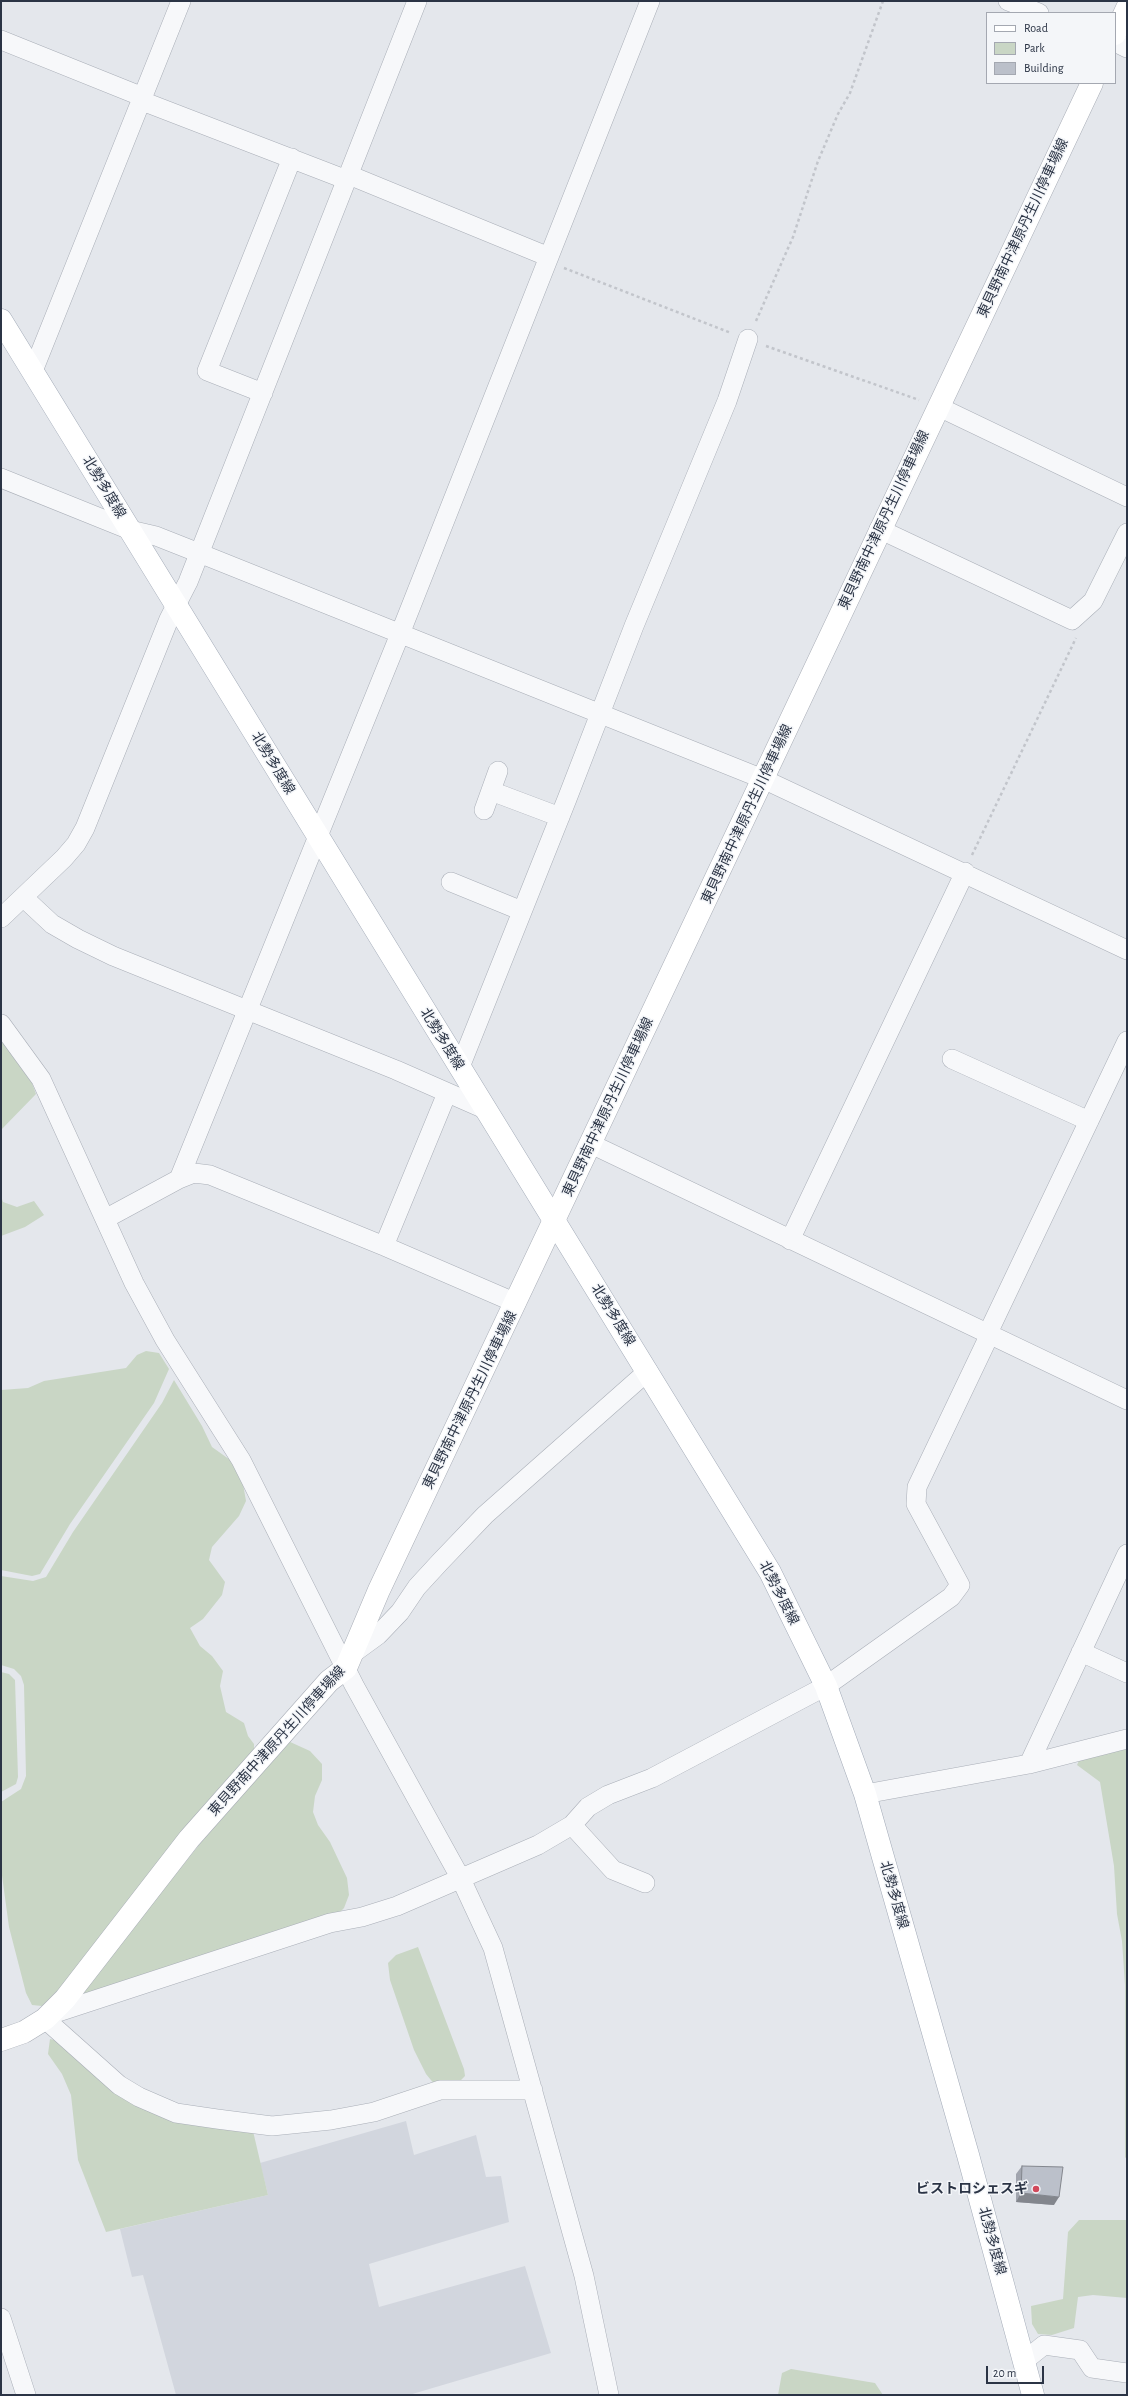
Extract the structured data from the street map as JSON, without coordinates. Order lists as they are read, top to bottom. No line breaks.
{"streets":{"main road":["東貝野南中津原丹生川停車場線","北勢多度線"]},"crossings":[["東貝野南中津原丹生川停車場線","北勢多度線"]],"places":["ビストロシェスギ"],"legend":["Road","Park","Building"],"scale_bar":"20 m"}
